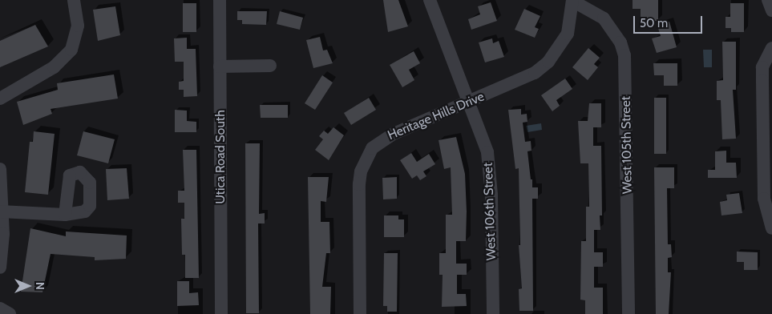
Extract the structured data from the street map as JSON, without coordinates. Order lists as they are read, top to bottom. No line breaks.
{"streets":{"street":["Heritage Hills Drive","West 105th Street","Utica Road South","West 106th Street"]},"crossings":[["Heritage Hills Drive","West 105th Street"],["Heritage Hills Drive","West 106th Street"]],"scale_bar":"50 m","north":"right"}
